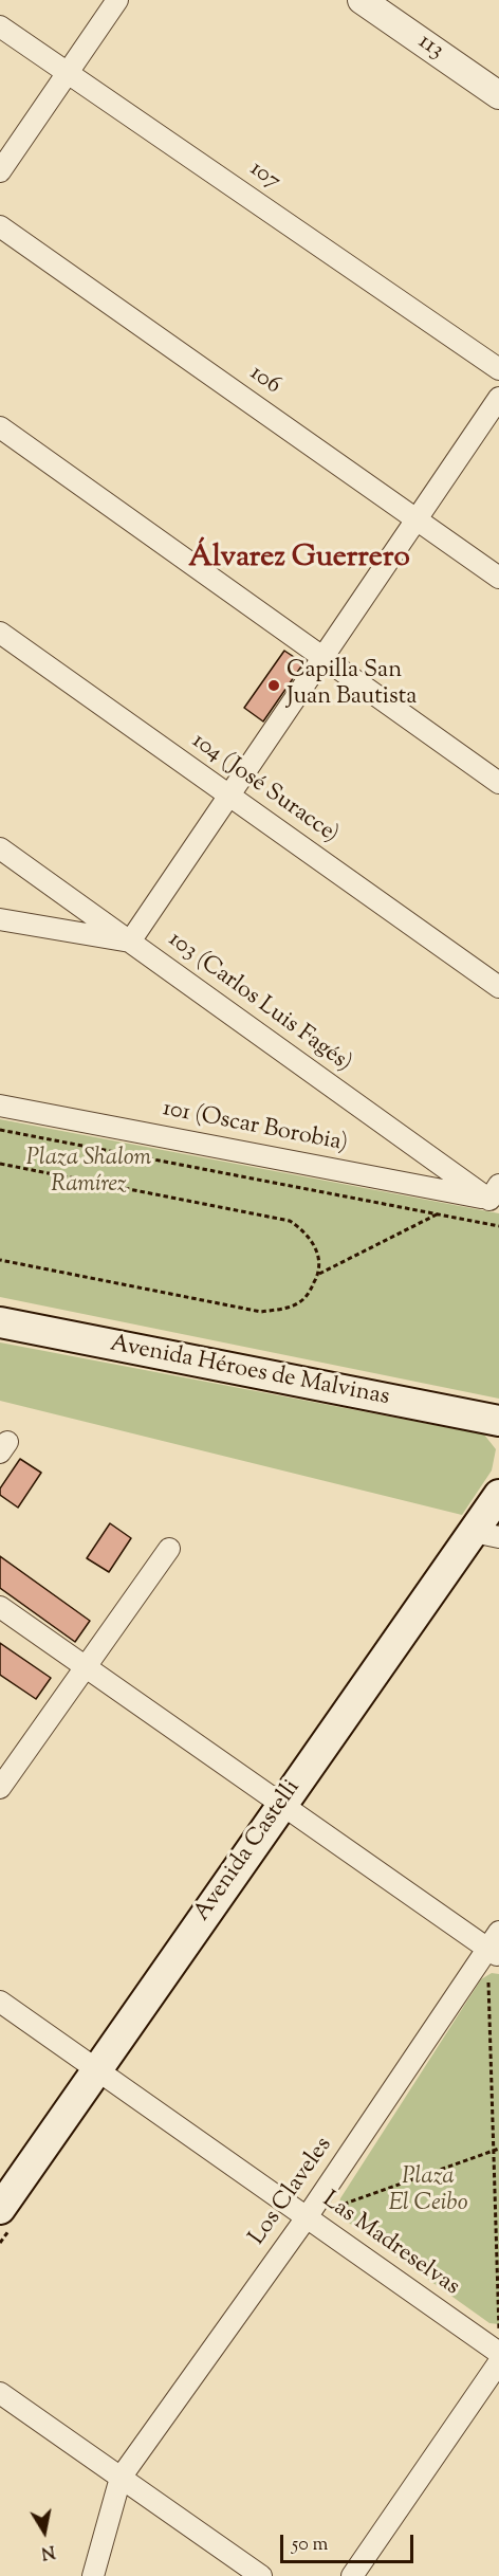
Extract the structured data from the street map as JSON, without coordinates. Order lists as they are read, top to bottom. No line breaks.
{"streets":{"main road":["Avenida Héroes de Malvinas","Avenida Castelli"],"street":["113","107","106","104 (José Suracce)","103 (Carlos Luis Fagés)","101 (Oscar Borobia)","Los Claveles","Las Madreselvas"]},"crossings":[["103 (Carlos Luis Fagés)","101 (Oscar Borobia)"],["Avenida Castelli","Las Madreselvas"],["Los Claveles","Las Madreselvas"]],"districts":["Álvarez Guerrero"],"parks":["Plaza Shalom Ramírez","Plaza El Ceibo"],"places":["Capilla San Juan Bautista"],"scale_bar":"50 m","north":"bottom"}
